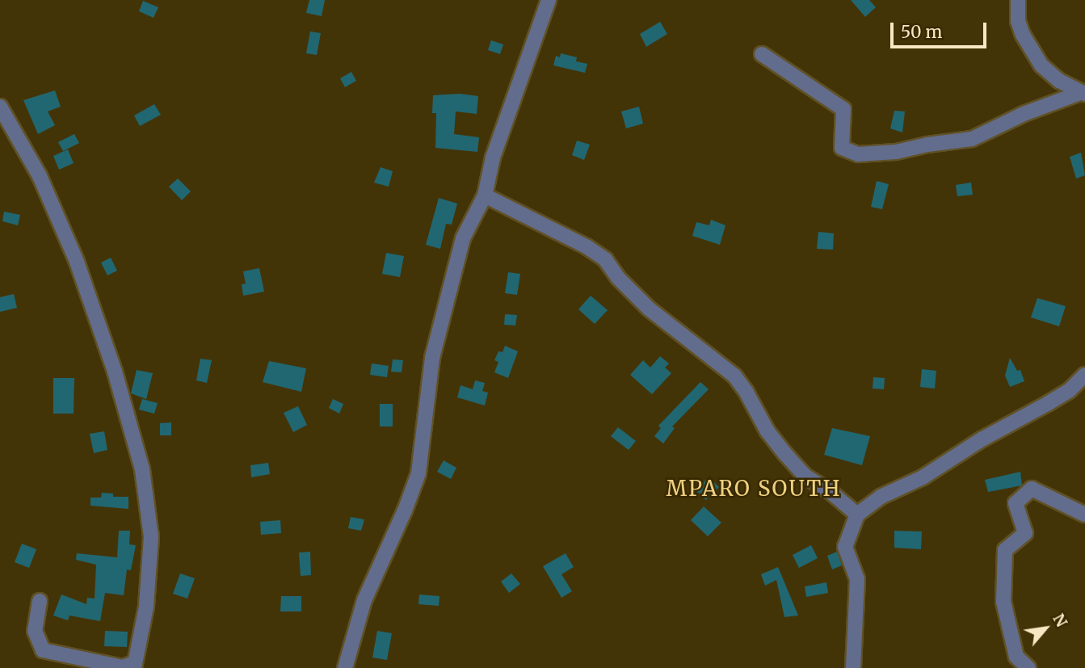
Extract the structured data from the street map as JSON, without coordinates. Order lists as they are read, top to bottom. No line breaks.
{"districts":["MPARO SOUTH"],"scale_bar":"50 m","north":"top right"}
